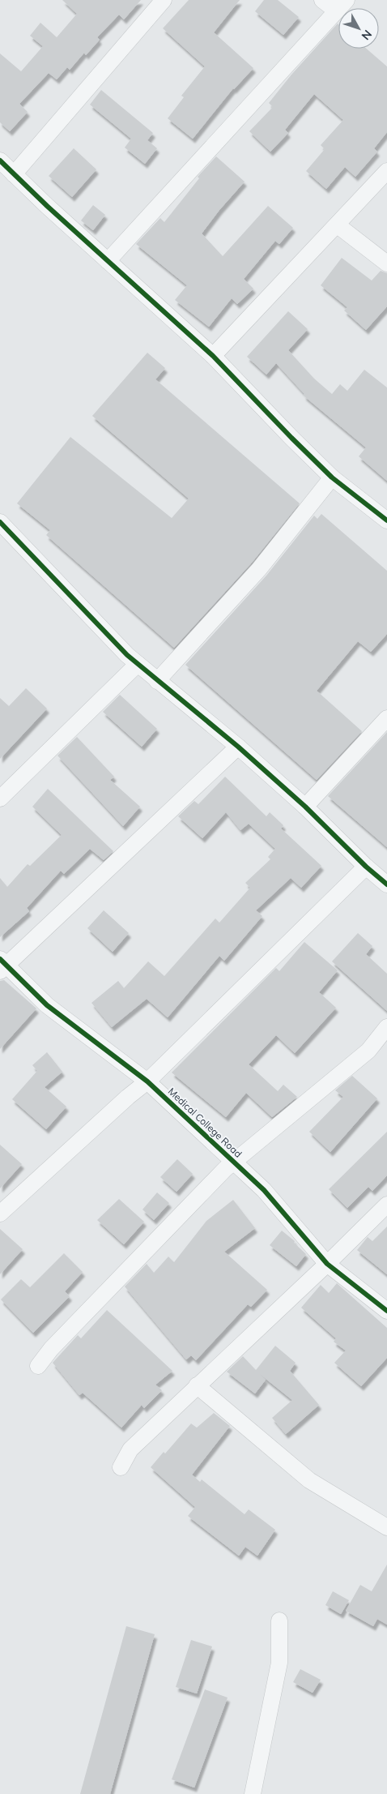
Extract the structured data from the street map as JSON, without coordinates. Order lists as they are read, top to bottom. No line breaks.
{"streets":{"street":["Medical College Road"]},"north":"bottom right"}
